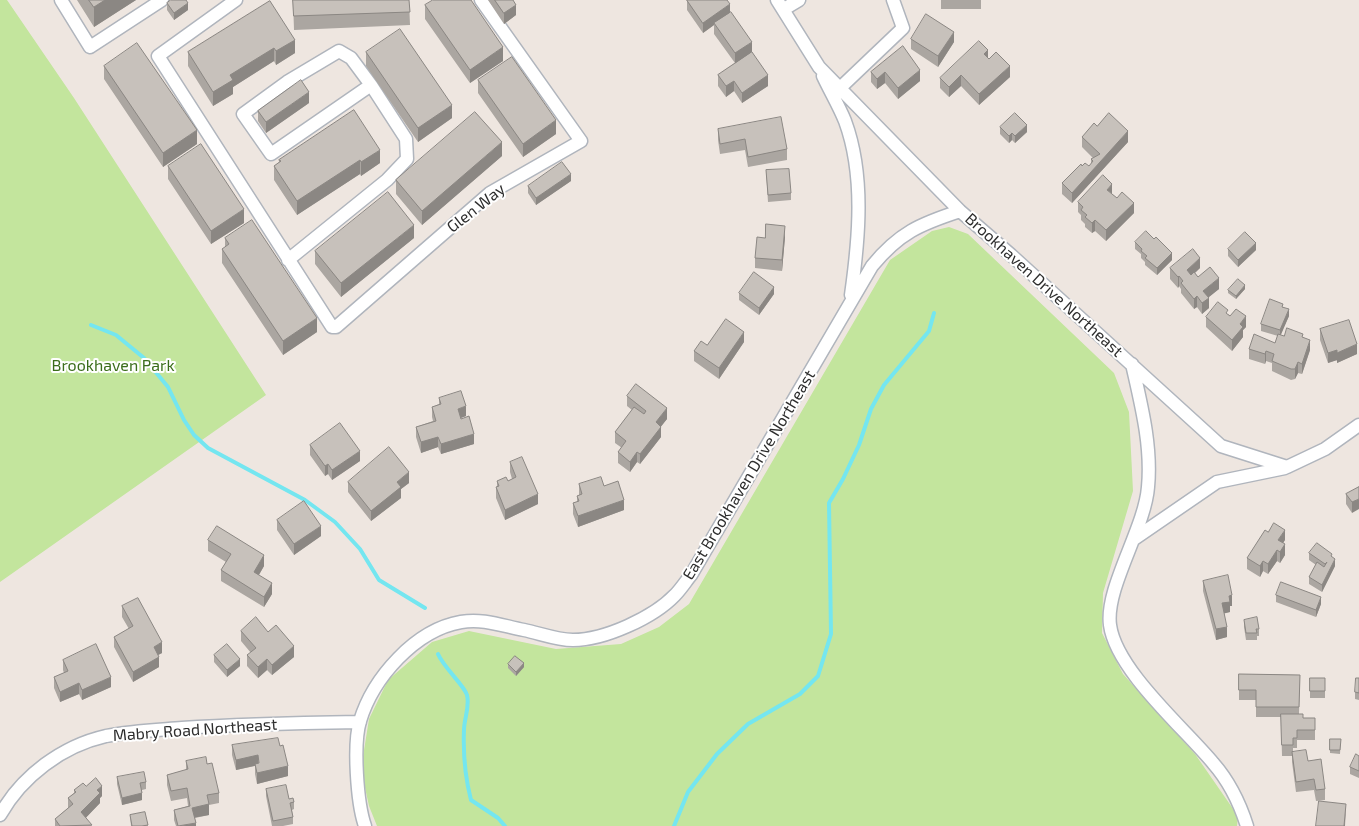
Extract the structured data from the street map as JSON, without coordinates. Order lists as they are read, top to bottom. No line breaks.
{"streets":{"street":["Glen Way","Brookhaven Drive Northeast","East Brookhaven Drive Northeast","Mabry Road Northeast"]},"crossings":[["Brookhaven Drive Northeast","East Brookhaven Drive Northeast"],["East Brookhaven Drive Northeast","Mabry Road Northeast"]],"parks":["Brookhaven Park"]}
